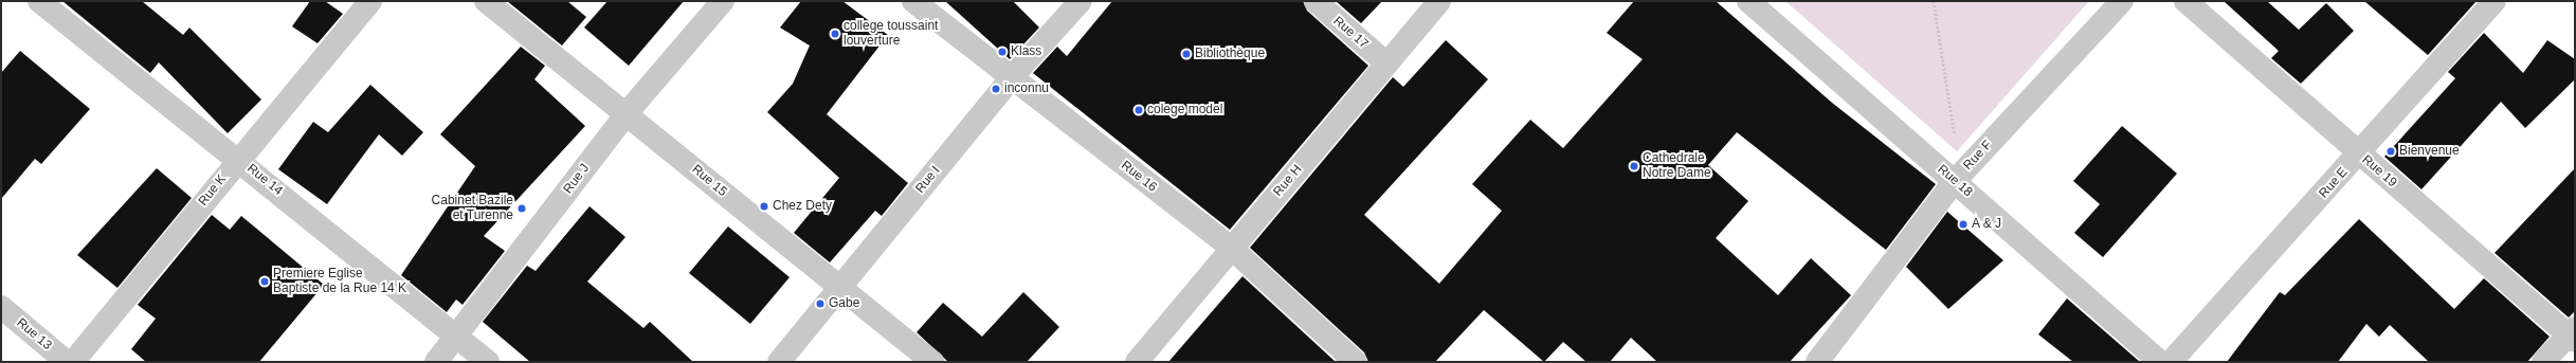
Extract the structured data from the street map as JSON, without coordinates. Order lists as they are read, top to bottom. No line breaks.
{"streets":{"street":["Rue 17","Rue F","Rue 19","Rue 16","Rue J","Rue 14","Rue I","Rue 15","Rue H","Rue 18","Rue E","Rue K","Rue 13"]},"crossings":[["Rue 17","Rue H"],["Rue F","Rue 18"],["Rue 19","Rue E"],["Rue 16","Rue I"],["Rue 16","Rue H"],["Rue J","Rue 14"],["Rue J","Rue 15"],["Rue 14","Rue K"],["Rue I","Rue 15"]],"places":["college toussaint louverture","Klass","Bibliothèque","inconnu","colege model","Bienvenue","Cathedrale Notre Dame","Chez Dety","Cabinet Bazile et Turenne","A & J","Premiere Eglise Baptiste de la Rue 14 K","Gabe"]}
